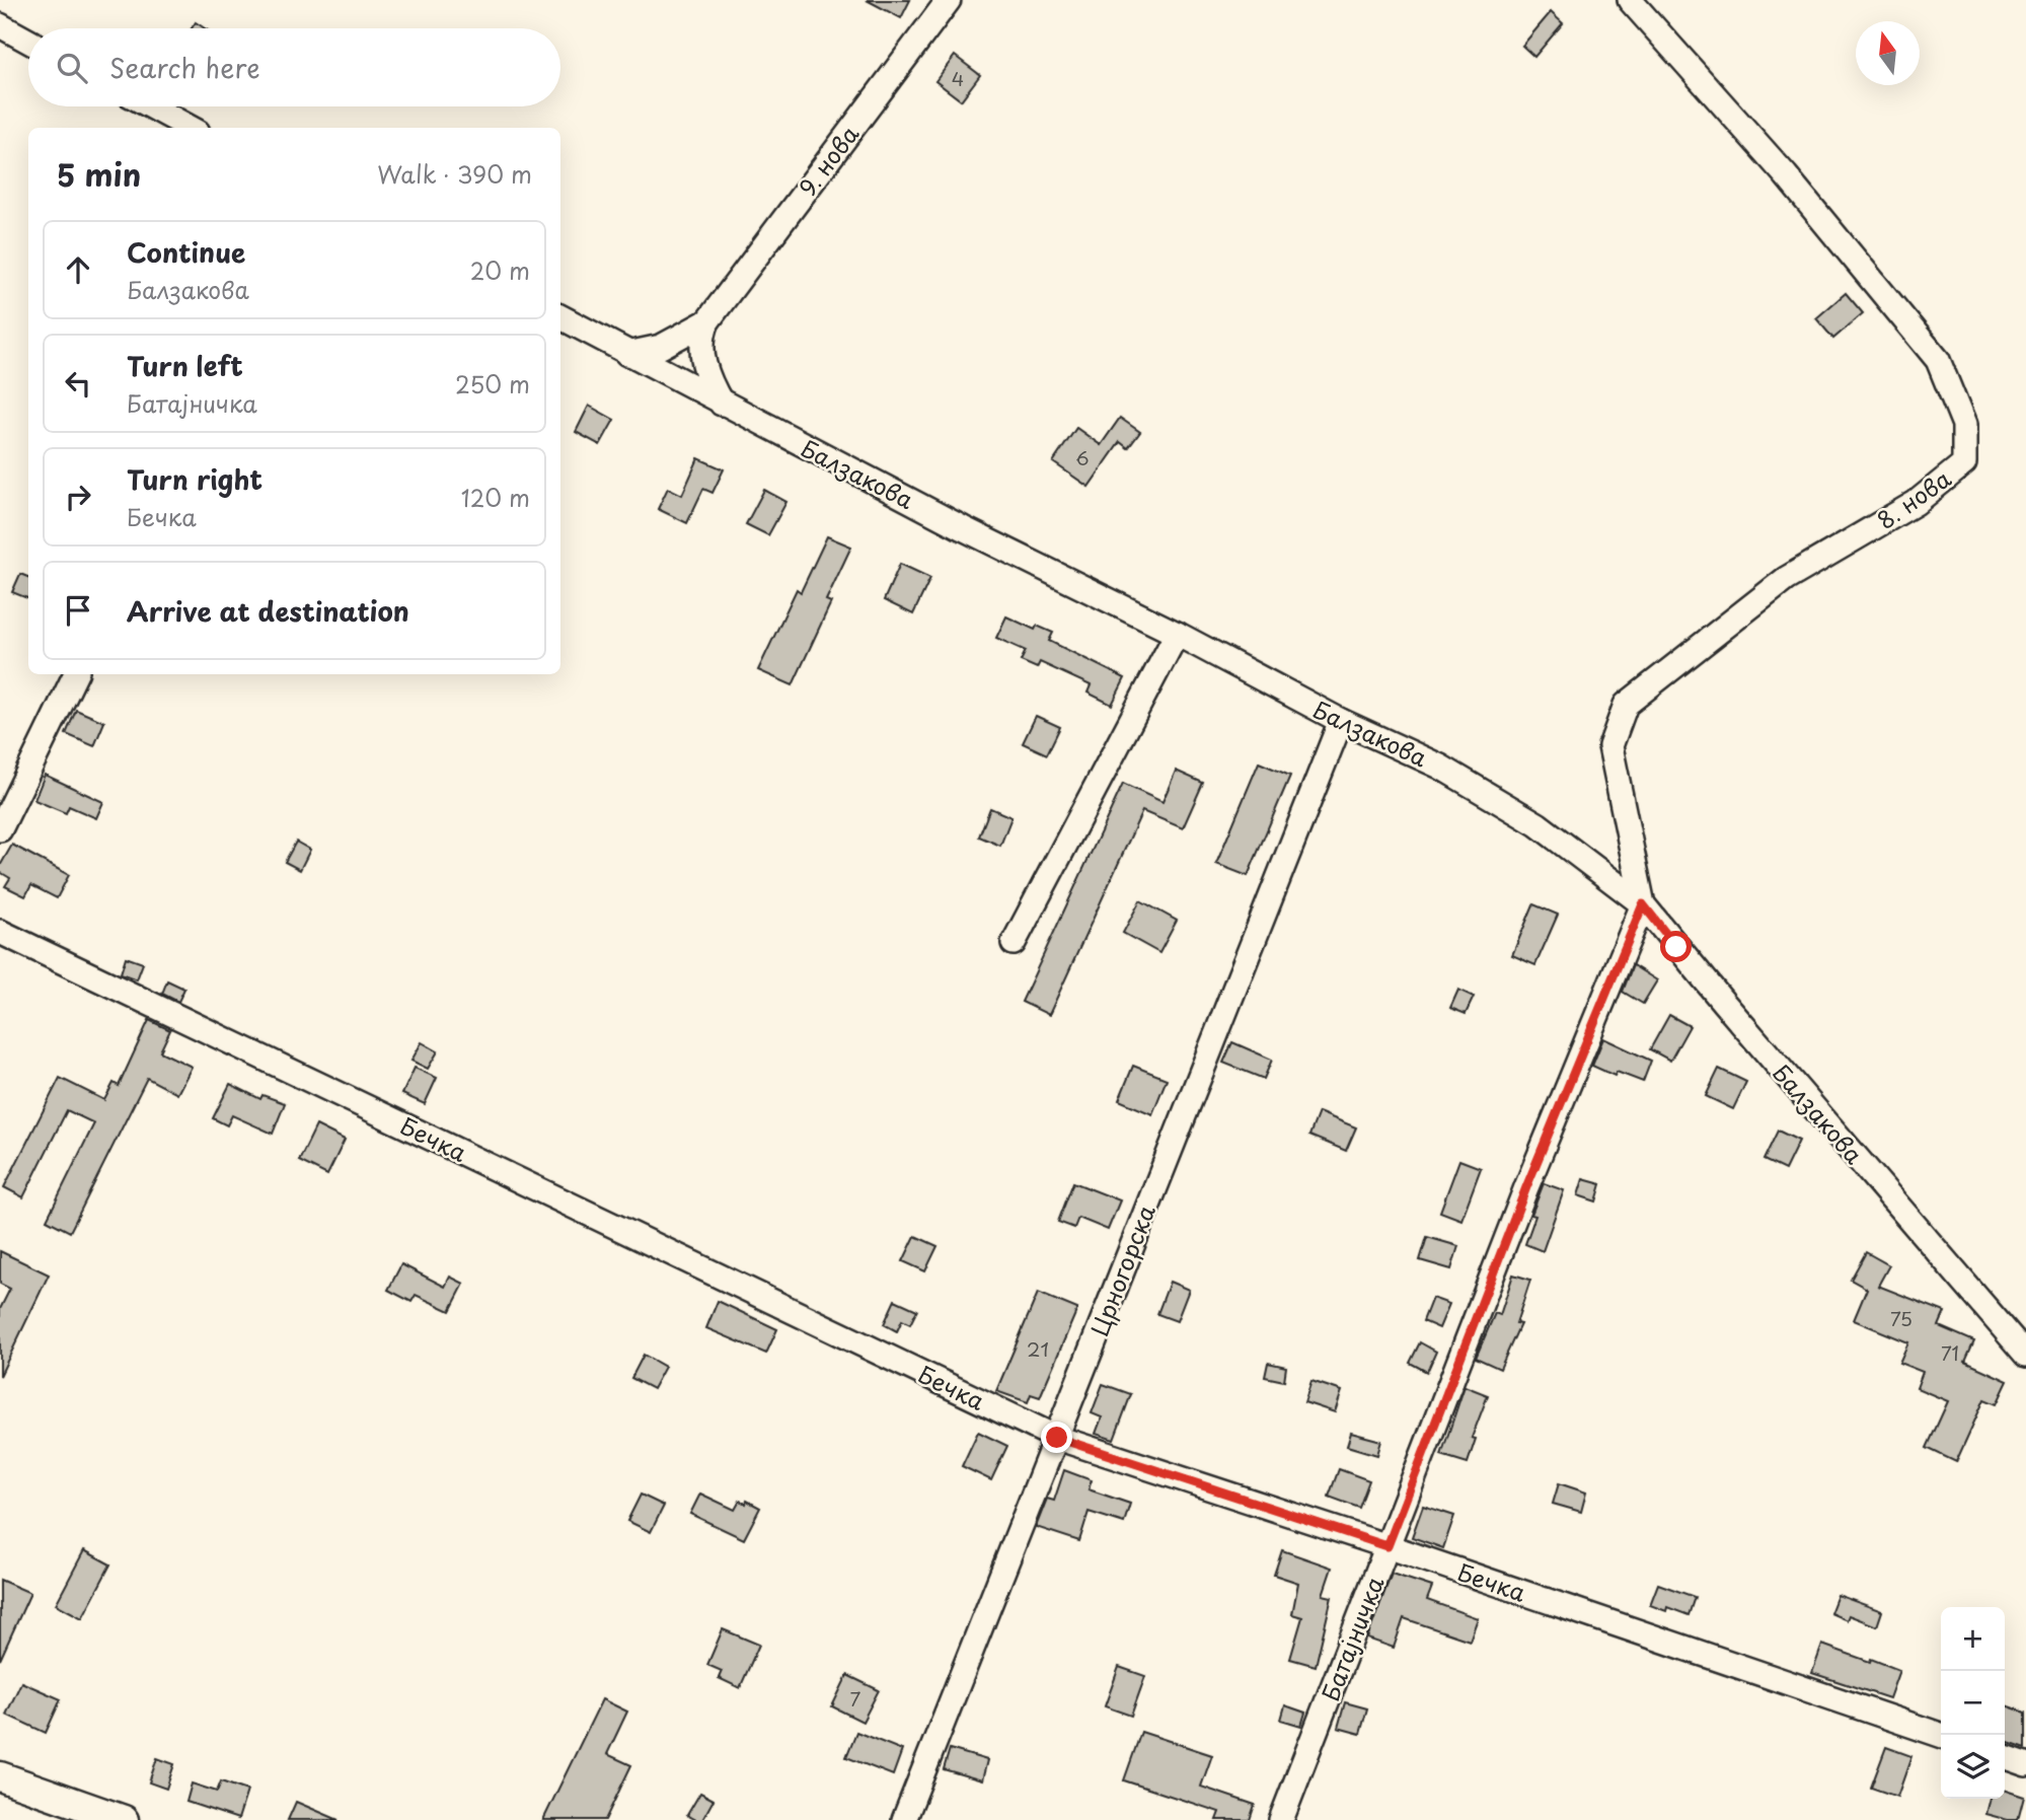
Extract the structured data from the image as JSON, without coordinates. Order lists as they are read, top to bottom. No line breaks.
{"streets":{"street":["9. нова","Балзакова","8. нова","Бечка","Црногорска","Батајничка"]},"crossings":[["9. нова","Балзакова"],["Балзакова","8. нова"],["Балзакова","Црногорска"],["Балзакова","Батајничка"],["8. нова","Батајничка"],["Бечка","Црногорска"],["Бечка","Батајничка"]],"house_numbers":["4","6","75","21","71","7"],"north":"top","page":{"search":"Search here","heading":["5 min","Walk · 390 m"],"list":[["Continue","Балзакова","20 m"],["Turn left","Батајничка","250 m"],["Turn right","Бечка","120 m"],"Arrive at destination"],"map_buttons":["+","−"]}}
